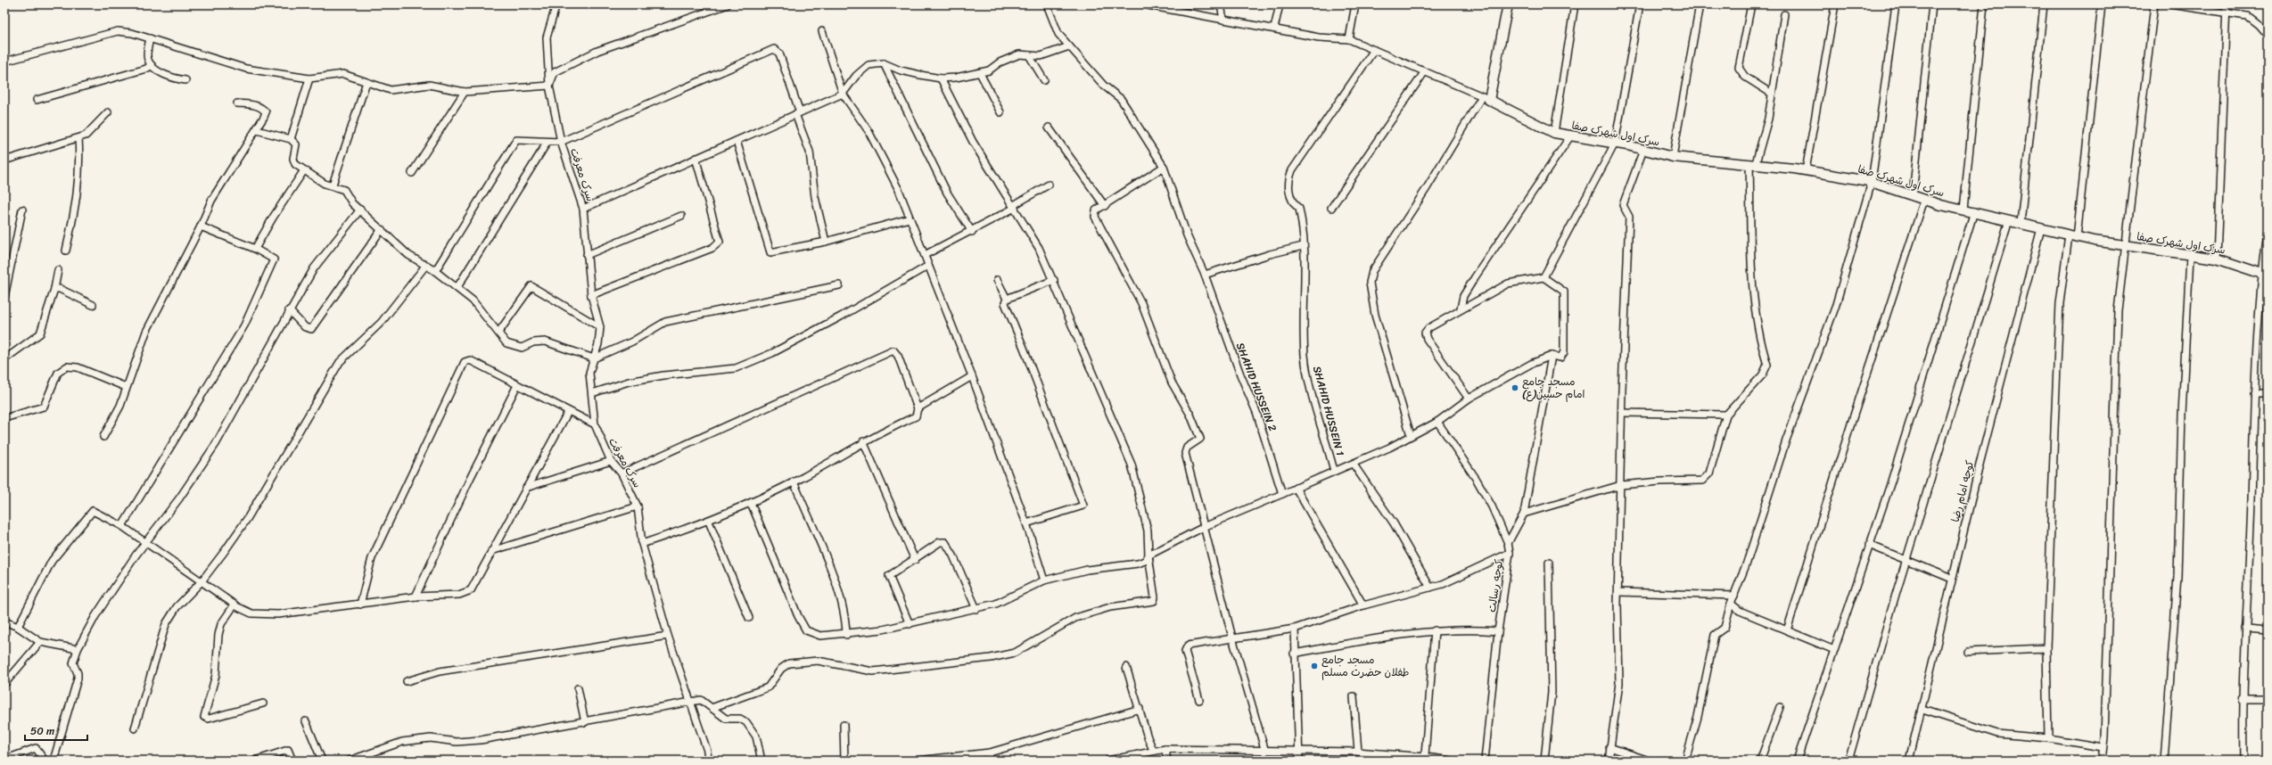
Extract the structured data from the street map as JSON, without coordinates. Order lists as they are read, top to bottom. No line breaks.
{"streets":{"street":["سرک اول شهرک صفا","سرک معرفت","SHAHID HUSSEIN 2","SHAHID HUSSEIN 1","کوچه امام رضا","کوچه رسالت"]},"crossings":[["سرک اول شهرک صفا","کوچه امام رضا"],["SHAHID HUSSEIN 1","کوچه رسالت"]],"places":["مسجد جامع امام حسین(ع)","مسجد جامع طفلان حضرت مسلم"],"scale_bar":"50 m"}
